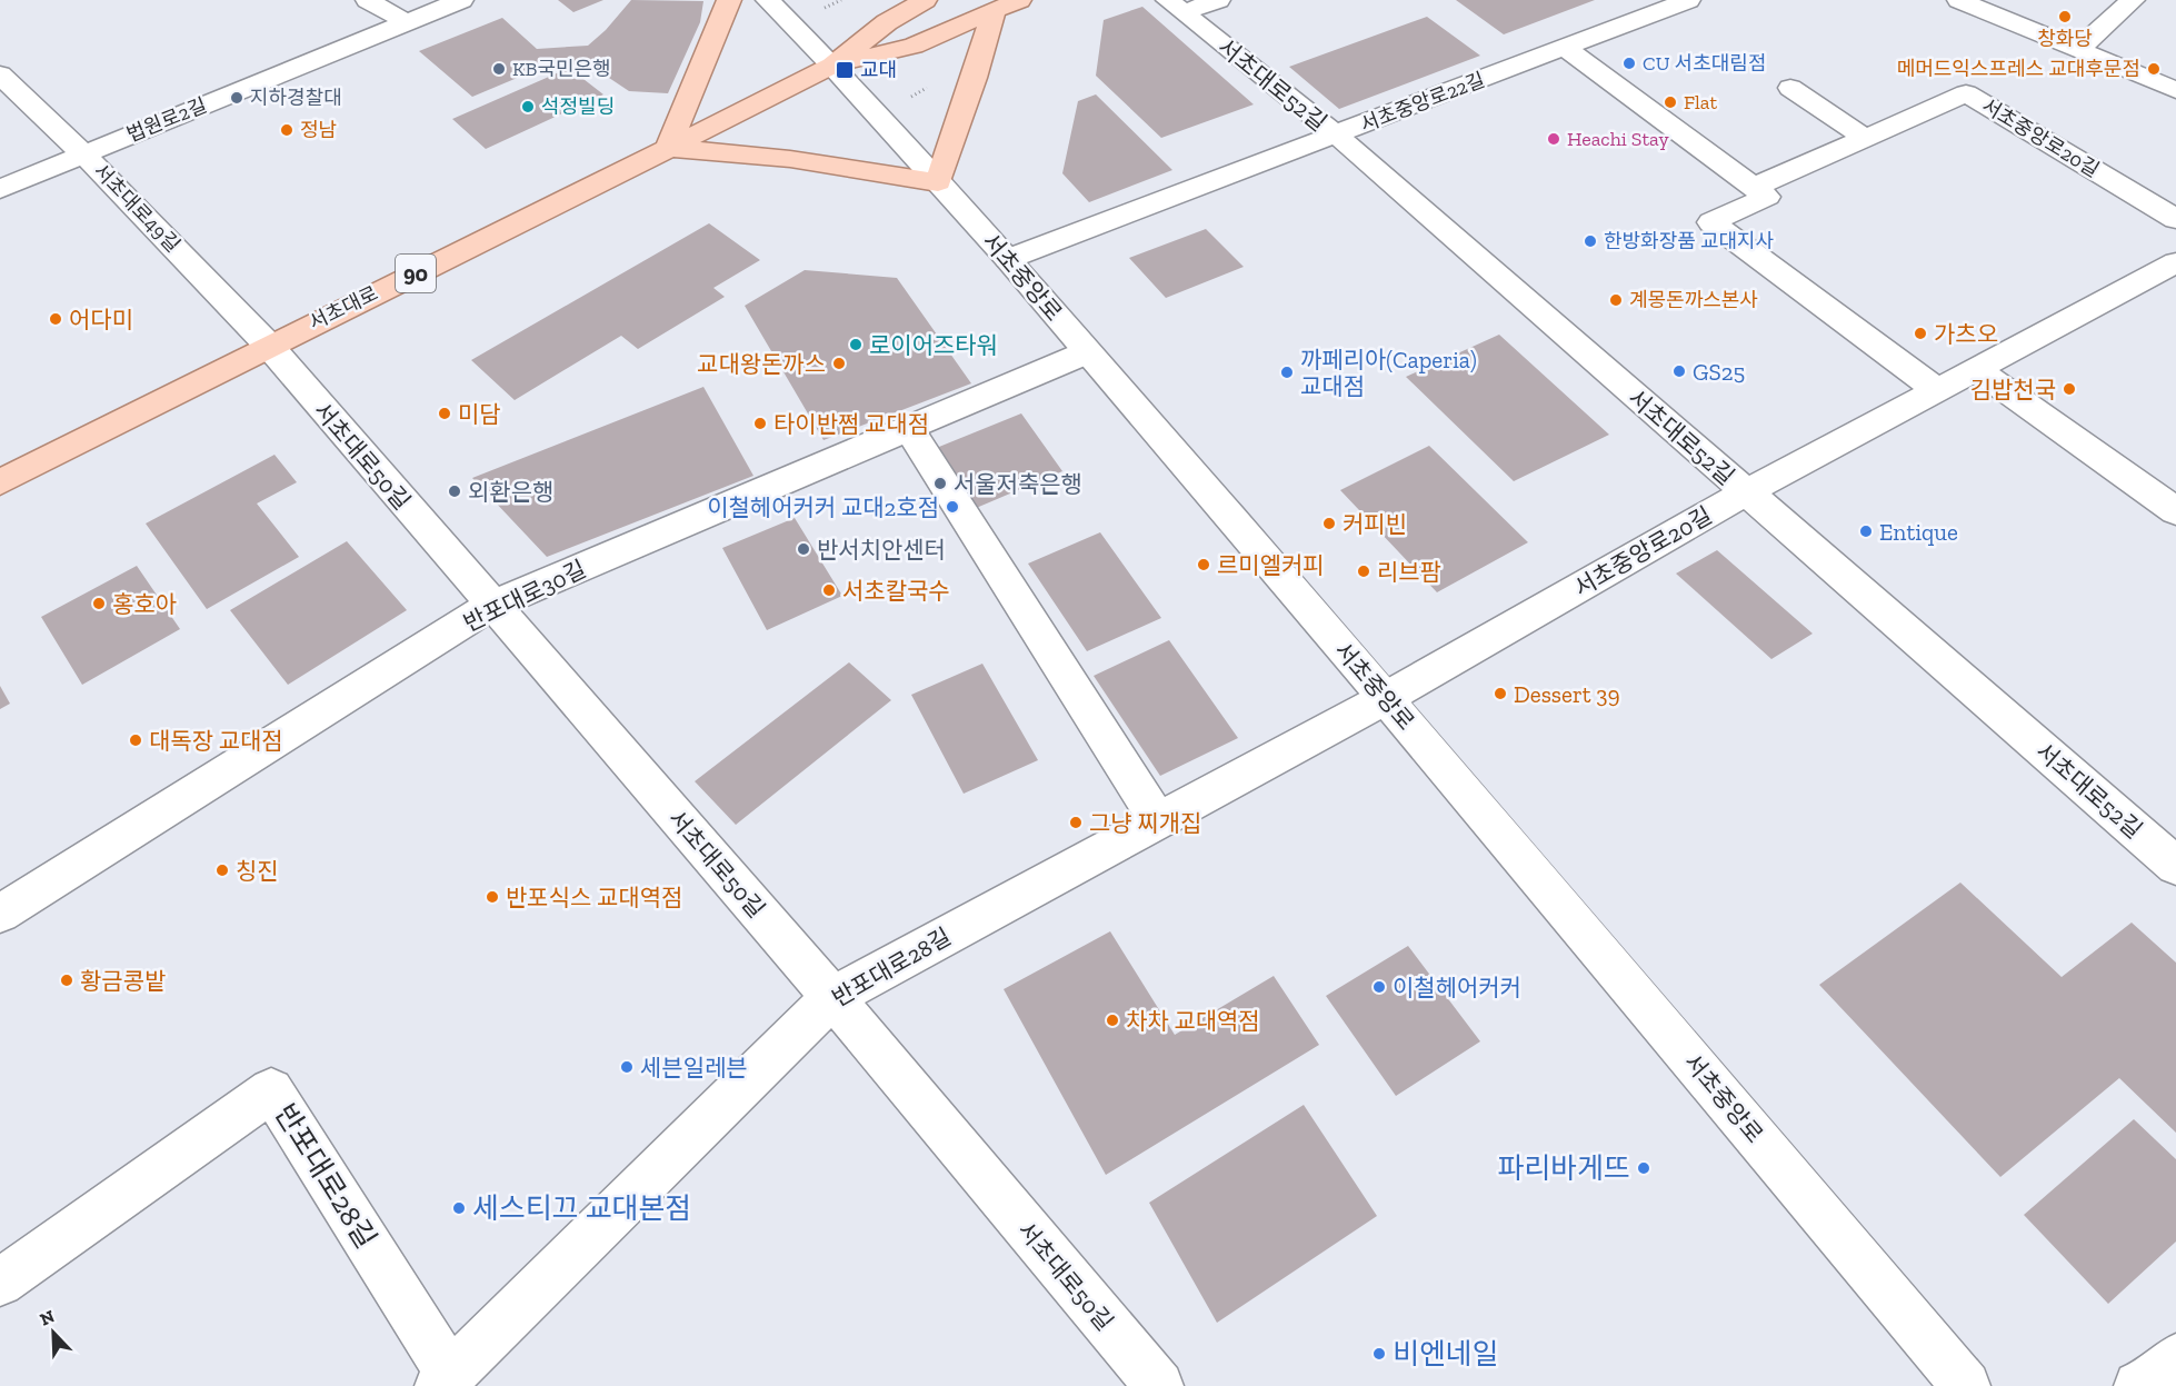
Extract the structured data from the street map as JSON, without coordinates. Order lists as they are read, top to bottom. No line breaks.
{"streets":{"main road":["90","서초대로"],"street":["서초대로52길","서초중앙로22길","법원로2길","서초중앙로20길","서초대로49길","서초중앙로","서초대로50길","반포대로30길","반포대로28길"]},"crossings":[["서초대로52길","서초중앙로22길"],["서초대로52길","서초중앙로20길"],["서초중앙로22길","서초중앙로"],["법원로2길","서초대로49길"],["서초중앙로20길","서초중앙로"],["서초중앙로20길","반포대로28길"],["서초대로49길","서초대로"],["서초대로49길","서초대로50길"],["서초중앙로","서초대로"],["서초중앙로","반포대로30길"],["서초중앙로","반포대로28길"],["서초대로","서초대로50길"],["서초대로50길","반포대로30길"],["서초대로50길","반포대로28길"]],"places":{"other":["창화당","CU 서초대림점","KB국민은행","메머드익스프레스 교대후문점","지하경찰대","Flat","석정빌딩","정남","Heachi Stay","한방화장품 교대지사","계몽돈까스본사","어다미","가츠오","로이어즈타워","교대왕돈까스","GS25","까페리아(Caperia) 교대점","김밥천국","미담","타이반쩜 교대점","서울저축은행","외환은행","이철헤어커커 교대2호점","커피빈","Entique","반서치안센터","르미엘커피","리브팜","서초칼국수","홍호아","Dessert 39","대독장 교대점","그냥 찌개집","칭진","반포식스 교대역점","황금콩밭","이철헤어커커","차차 교대역점","세븐일레븐","파리바게뜨","세스티끄 교대본점","비엔네일"],"transit":["교대"]},"north":"top left"}
